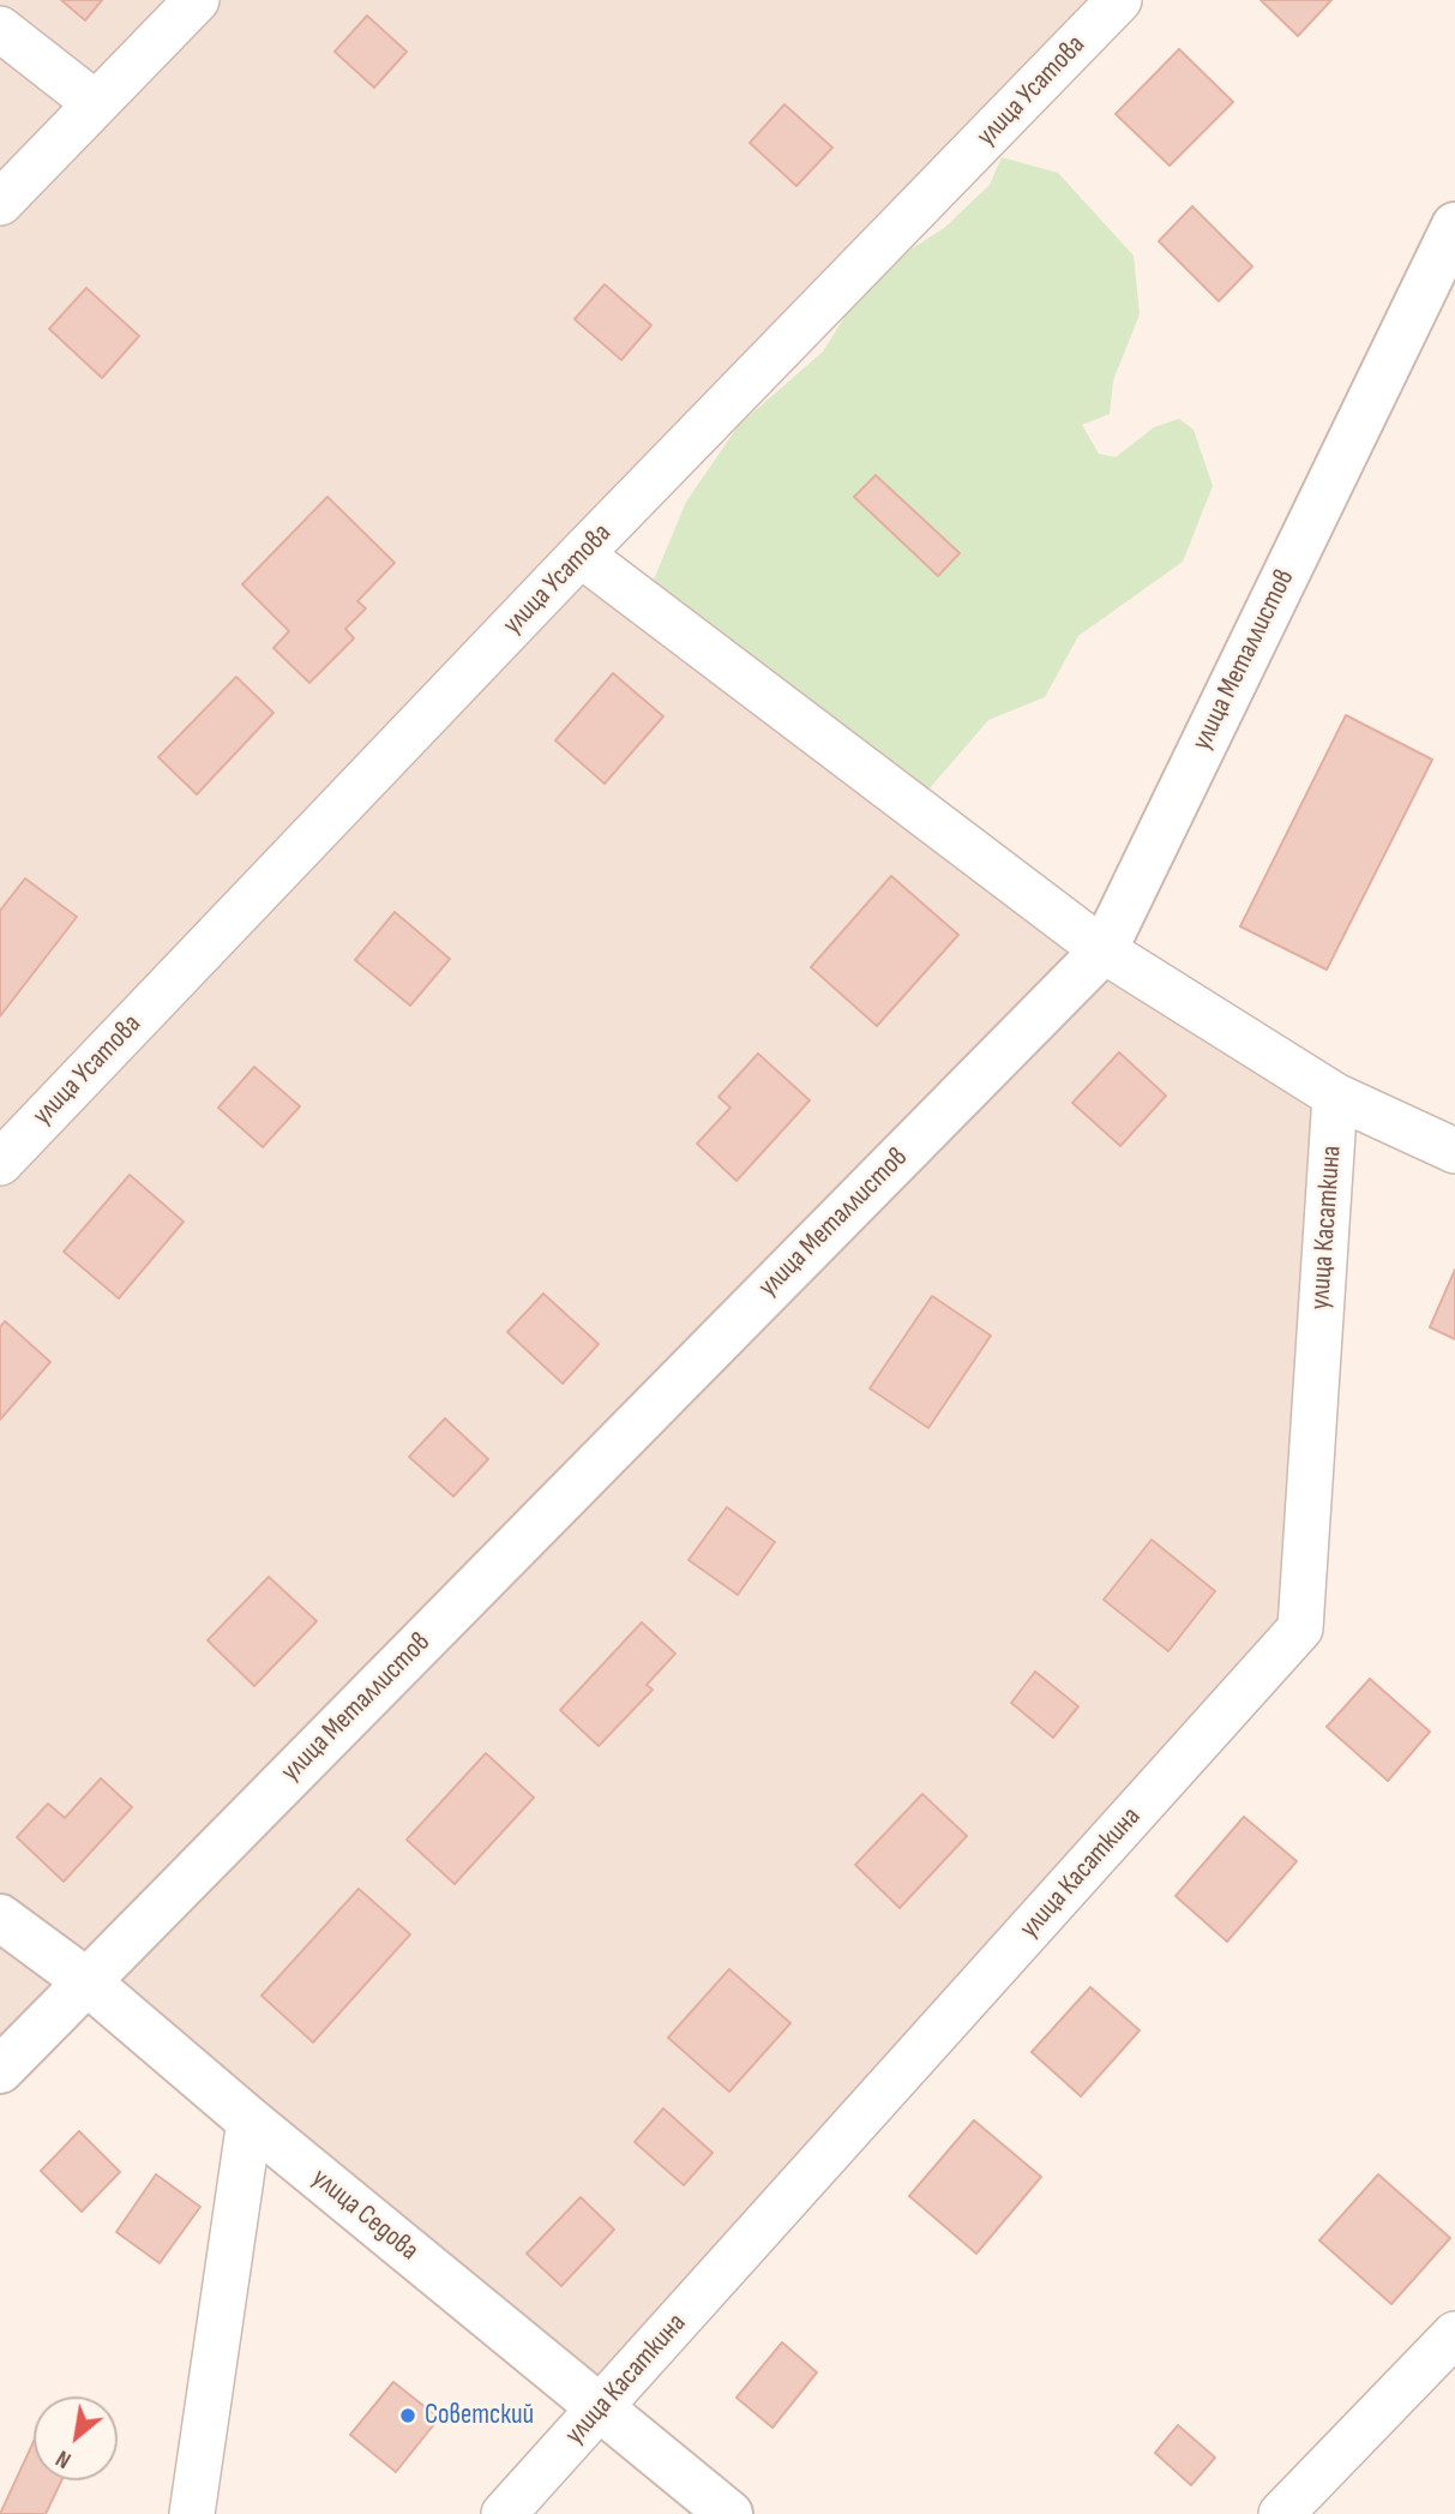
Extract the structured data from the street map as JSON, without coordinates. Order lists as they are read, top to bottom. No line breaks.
{"streets":{"street":["улица Усатова","улица Металлистов","улица Касаткина","улица Седова"]},"crossings":[["улица Металлистов","улица Седова"],["улица Касаткина","улица Седова"]],"places":["Советский"],"north":"bottom left"}
